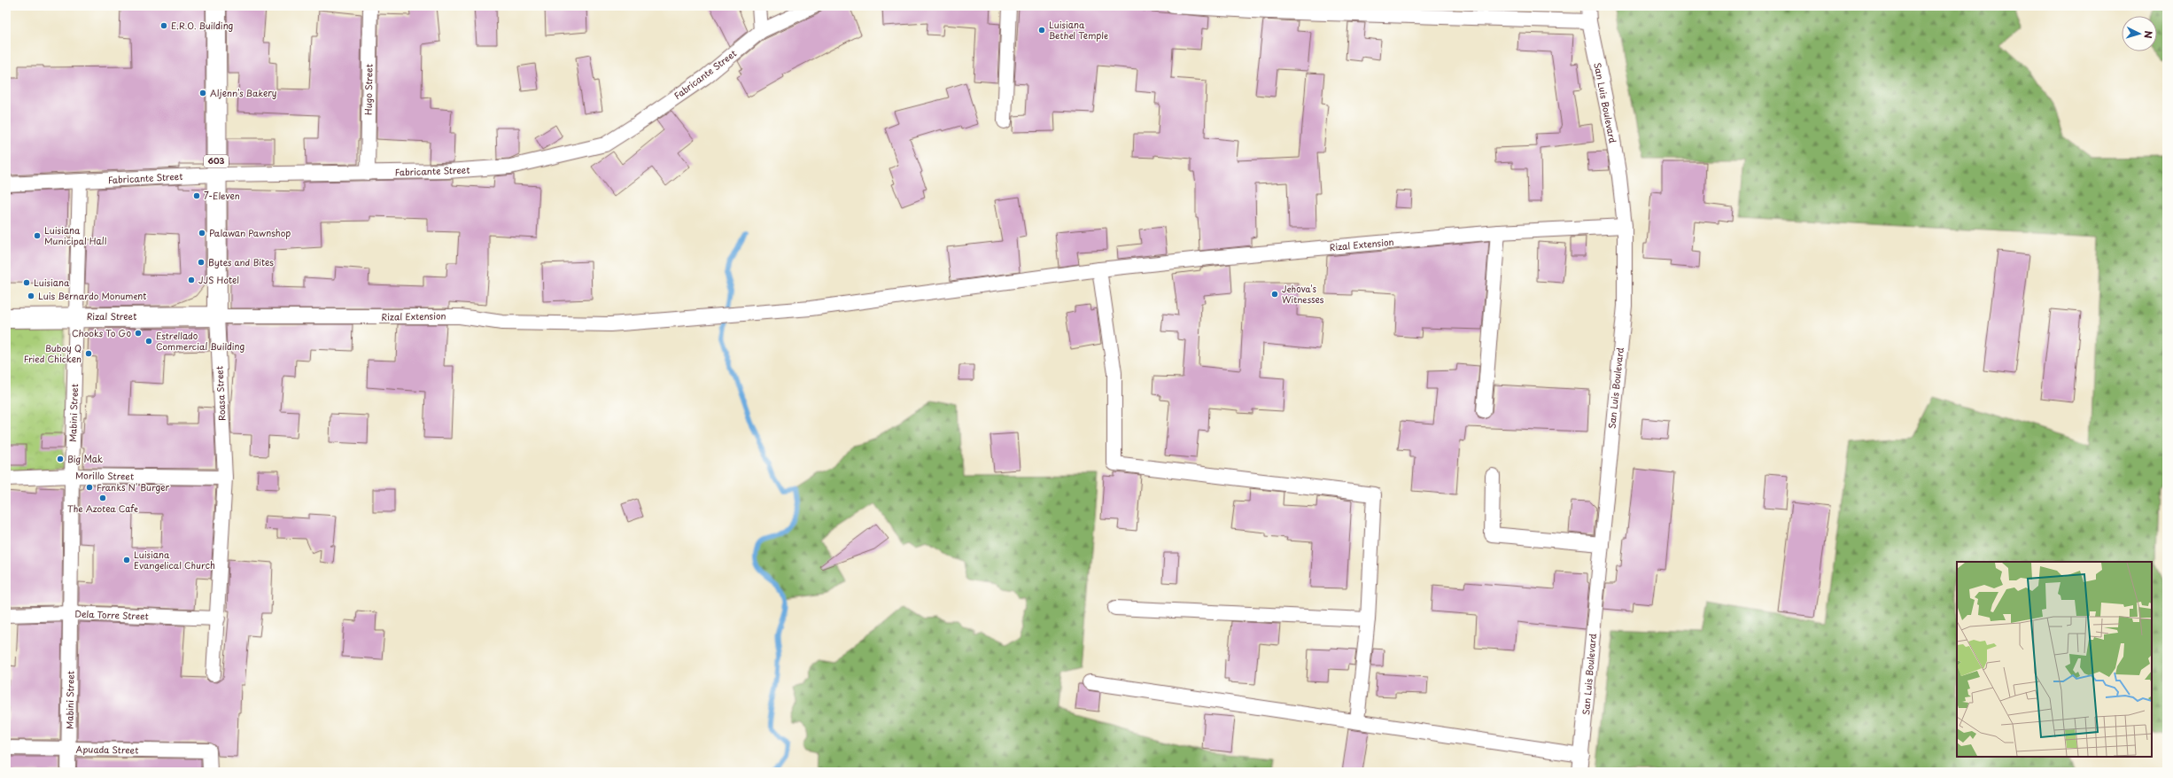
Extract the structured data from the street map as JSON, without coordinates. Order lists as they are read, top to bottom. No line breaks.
{"streets":{"main road":["603","Rizal Street","Roasa Street"],"street":["Fabricante Street","Hugo Street","San Luis Boulevard","Rizal Extension","Mabini Street","Morillo Street","Dela Torre Street","Apuada Street"]},"crossings":[["Fabricante Street","Hugo Street"],["Fabricante Street","Roasa Street"],["Fabricante Street","Mabini Street"],["San Luis Boulevard","Rizal Extension"],["Rizal Extension","Rizal Street"],["Rizal Extension","Roasa Street"],["Rizal Street","Roasa Street"],["Rizal Street","Mabini Street"],["Roasa Street","Morillo Street"],["Roasa Street","Dela Torre Street"],["Mabini Street","Morillo Street"],["Mabini Street","Dela Torre Street"],["Mabini Street","Apuada Street"]],"places":["E.R.O. Building","Luisiana Bethel Temple","Aljenn's Bakery","7-Eleven","Palawan Pawnshop","Luisiana Municipal Hall","Bytes and Bites","JJS Hotel","Luisiana","Jehova's Witnesses","Luis Bernardo Monument","Chooks To Go","Estrellado Commercial Building","Buboy Q Fried Chicken","Big Mak","Franks N' Burger","The Azotea Cafe","Luisiana Evangelical Church"],"north":"right"}
